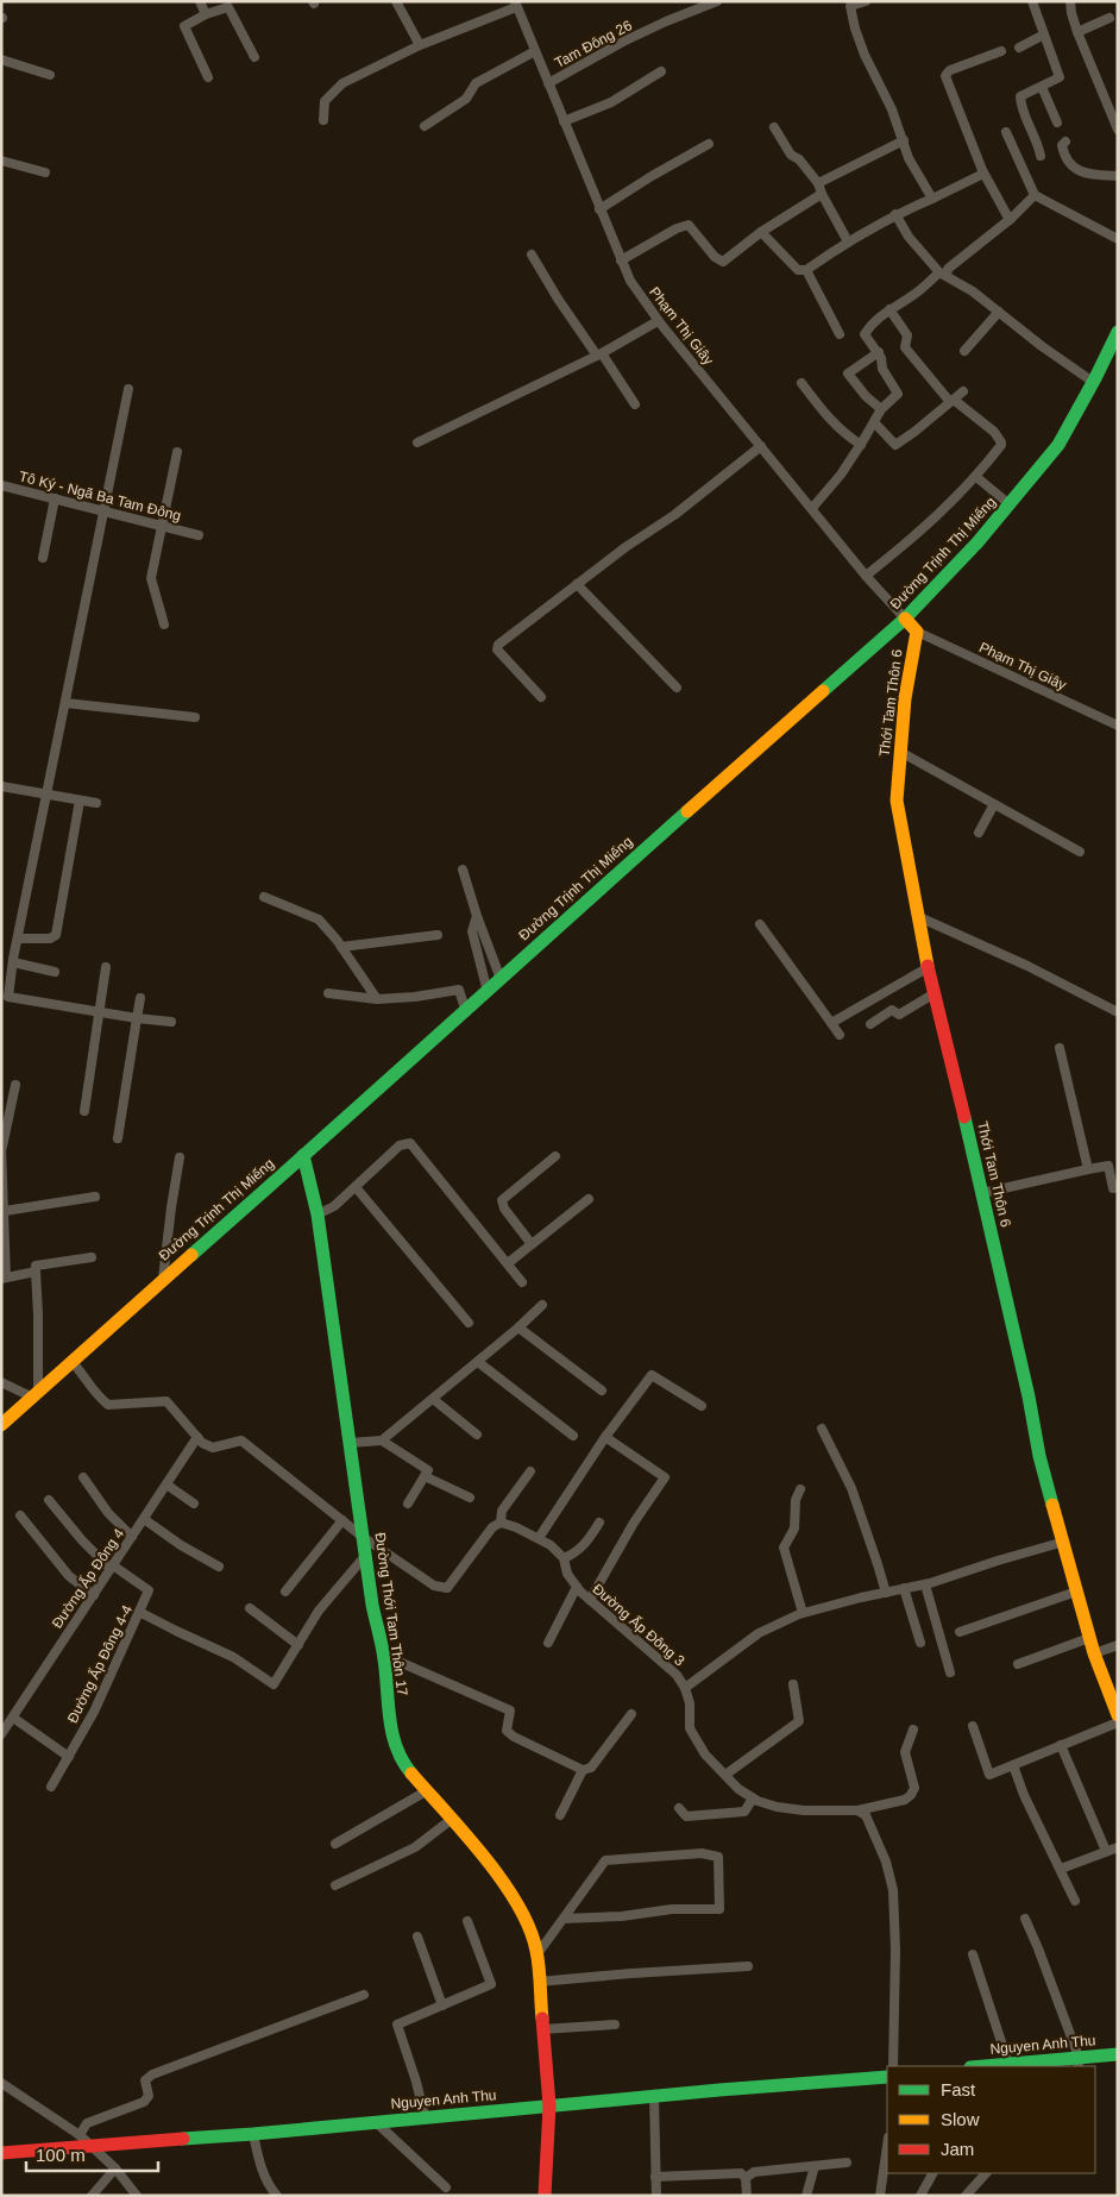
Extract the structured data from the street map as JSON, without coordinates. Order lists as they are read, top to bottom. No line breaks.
{"streets":{"main road":["Đường Trịnh Thị Miếng","Thới Tam Thôn 6","Đường Thới Tam Thôn 17","Nguyen Anh Thu"],"street":["Tam Đông 26","Phạm Thị Giây","Tô Ký - Ngã Ba Tam Đông","Đường Ấp Đông 4","Đường Ấp Đông 3","Đường Ấp Đông 4-4"]},"crossings":[["Tam Đông 26","Phạm Thị Giây"],["Phạm Thị Giây","Đường Trịnh Thị Miếng"],["Phạm Thị Giây","Thới Tam Thôn 6"],["Đường Trịnh Thị Miếng","Đường Thới Tam Thôn 17"],["Đường Ấp Đông 4","Đường Ấp Đông 4-4"],["Đường Thới Tam Thôn 17","Nguyen Anh Thu"]],"legend":["Fast","Slow","Jam"],"scale_bar":"100 m"}
